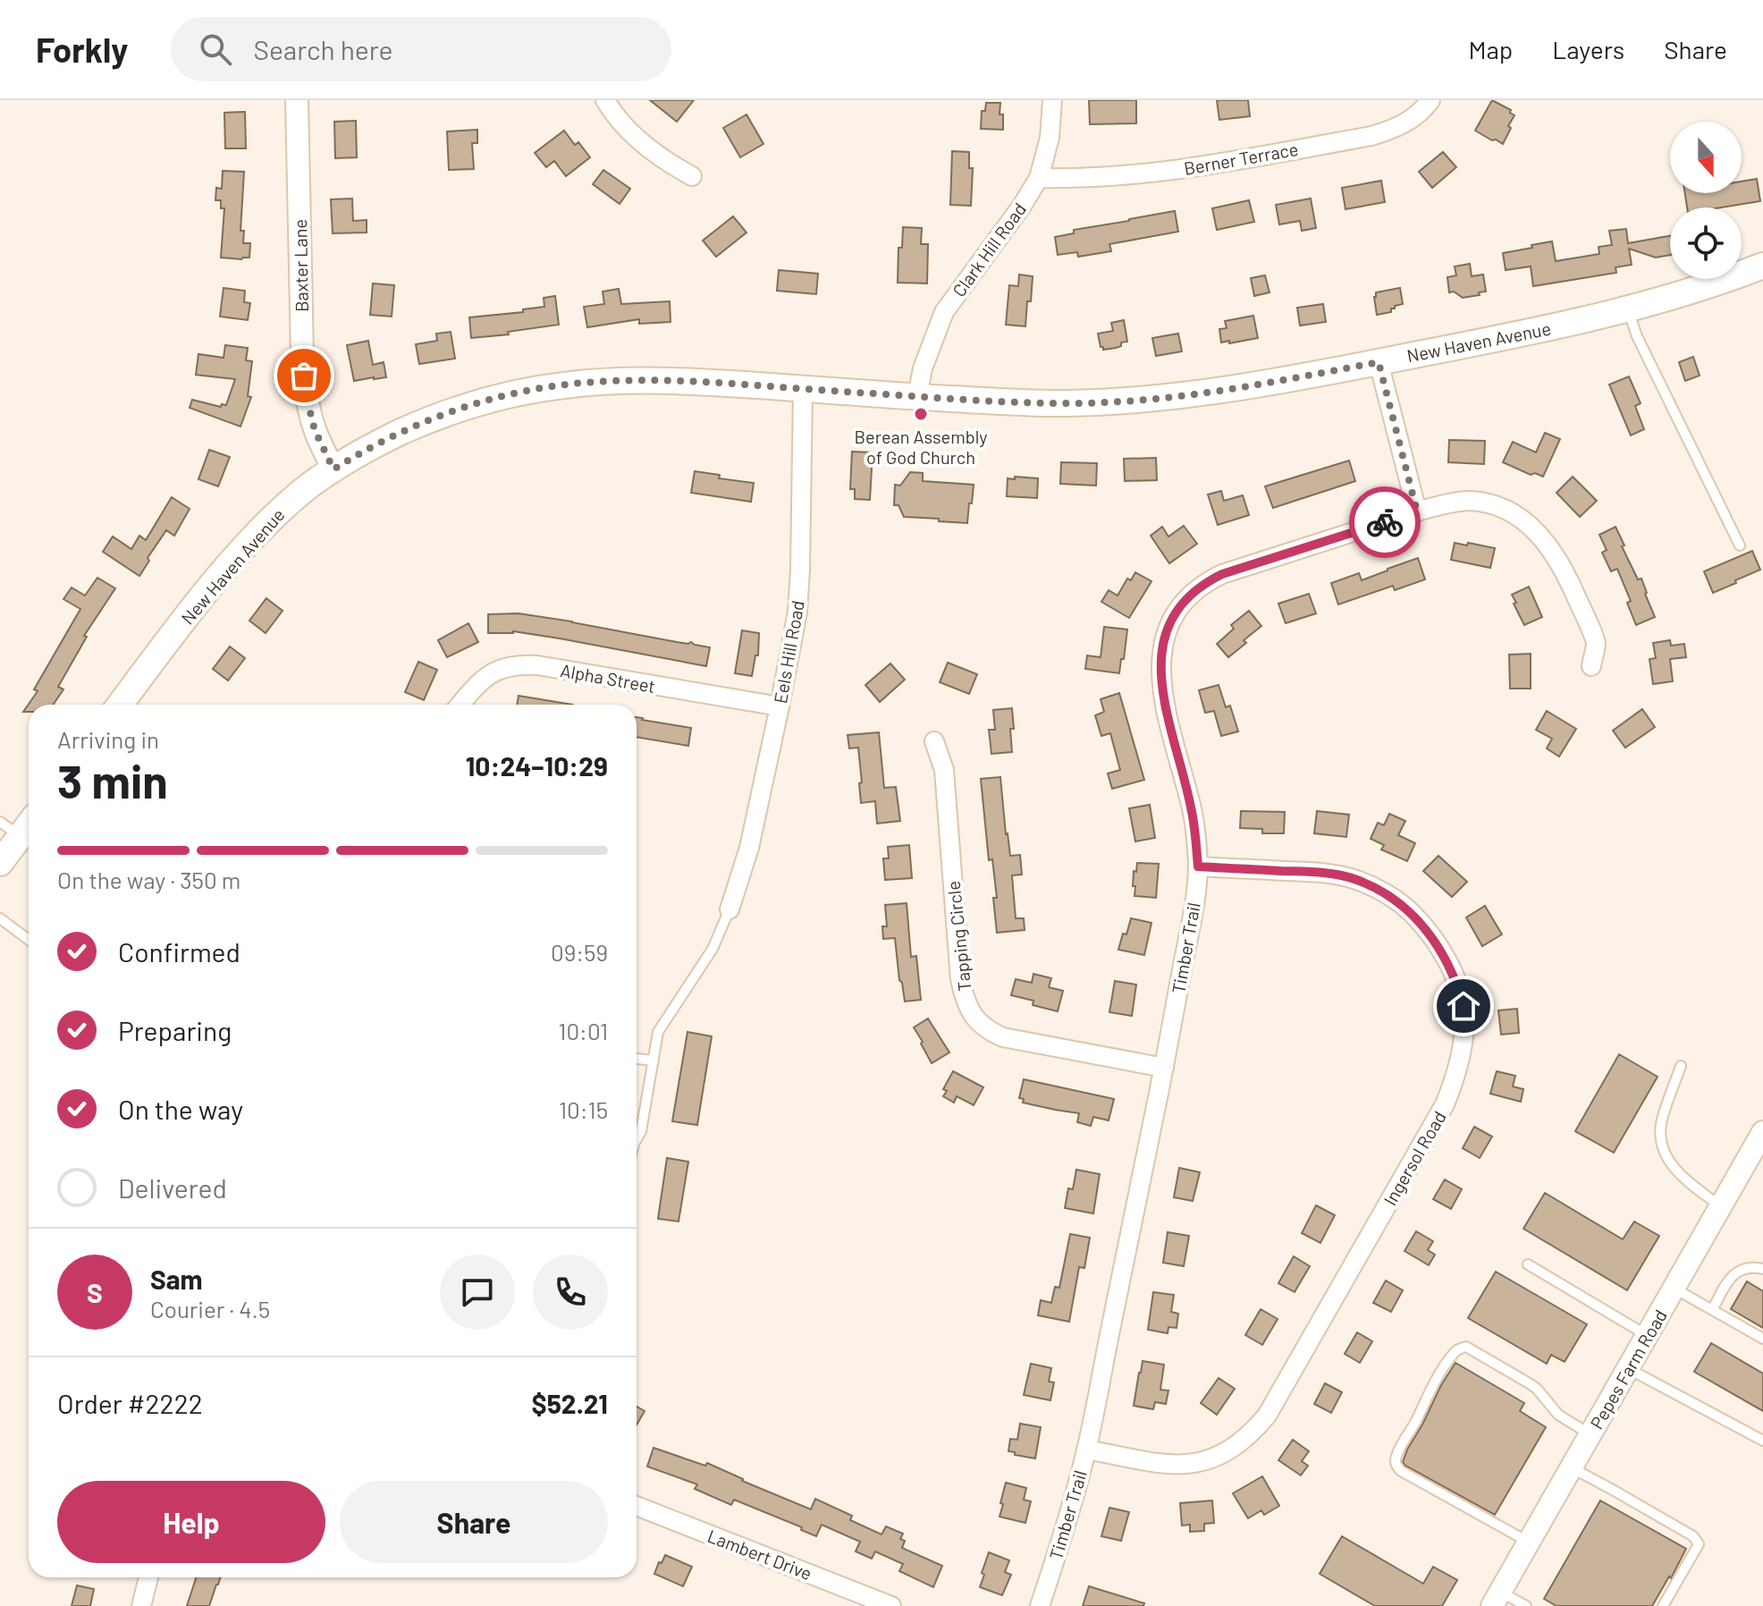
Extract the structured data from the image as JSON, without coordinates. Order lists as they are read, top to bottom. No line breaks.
{"streets":{"main road":["New Haven Avenue"],"street":["Berner Terrace","Clark Hill Road","Baxter Lane","Eels Hill Road","Alpha Street","Tapping Circle","Timber Trail","Ingersol Road","Pepes Farm Road","Lambert Drive"]},"crossings":[["Berner Terrace","Clark Hill Road"],["Clark Hill Road","New Haven Avenue"],["Baxter Lane","New Haven Avenue"],["New Haven Avenue","Eels Hill Road"],["Eels Hill Road","Alpha Street"],["Tapping Circle","Timber Trail"],["Timber Trail","Ingersol Road"]],"places":["Berean Assembly of God Church"],"north":"bottom","page":{"header":"Forkly","search":"Search here","nav":["Map","Layers","Share"],"heading":["3 min","Arriving in","10:24–10:29"],"panel":["Sam","Courier · 4.5","Order #2222","$52.21"],"bar":"On the way · 350 m","list":[["Confirmed","09:59"],["Preparing","10:01"],["On the way","10:15"],"Delivered"],"round":"S","buttons":["Help","Share"]}}
